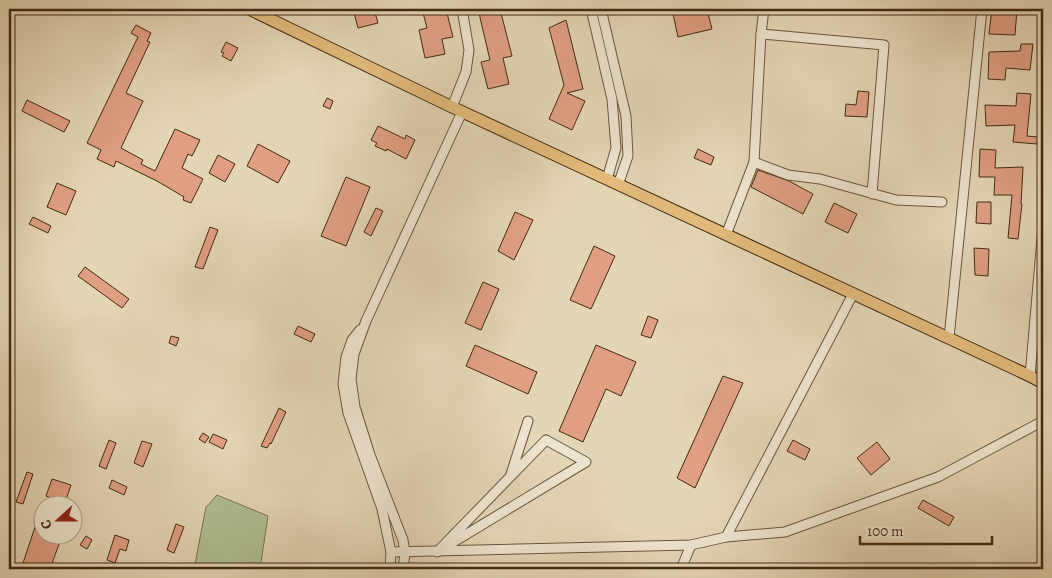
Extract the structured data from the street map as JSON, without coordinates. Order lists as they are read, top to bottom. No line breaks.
{"scale_bar":"100 m","north":"left"}
